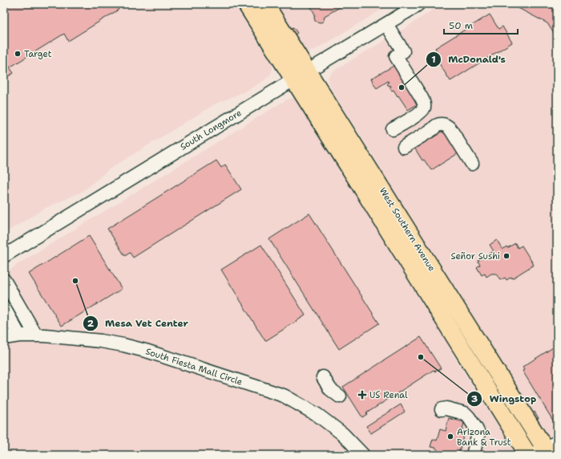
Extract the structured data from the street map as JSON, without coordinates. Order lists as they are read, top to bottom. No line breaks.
{"streets":{"main road":["West Southern Avenue"],"street":["South Longmore","South Fiesta Mall Circle"]},"crossings":[["South Longmore","West Southern Avenue"]],"places":{"other":["Target","McDonald's","Señor Sushi","Mesa Vet Center","Wingstop","Arizona Bank & Trust"],"health":["US Renal"]},"scale_bar":"50 m"}
